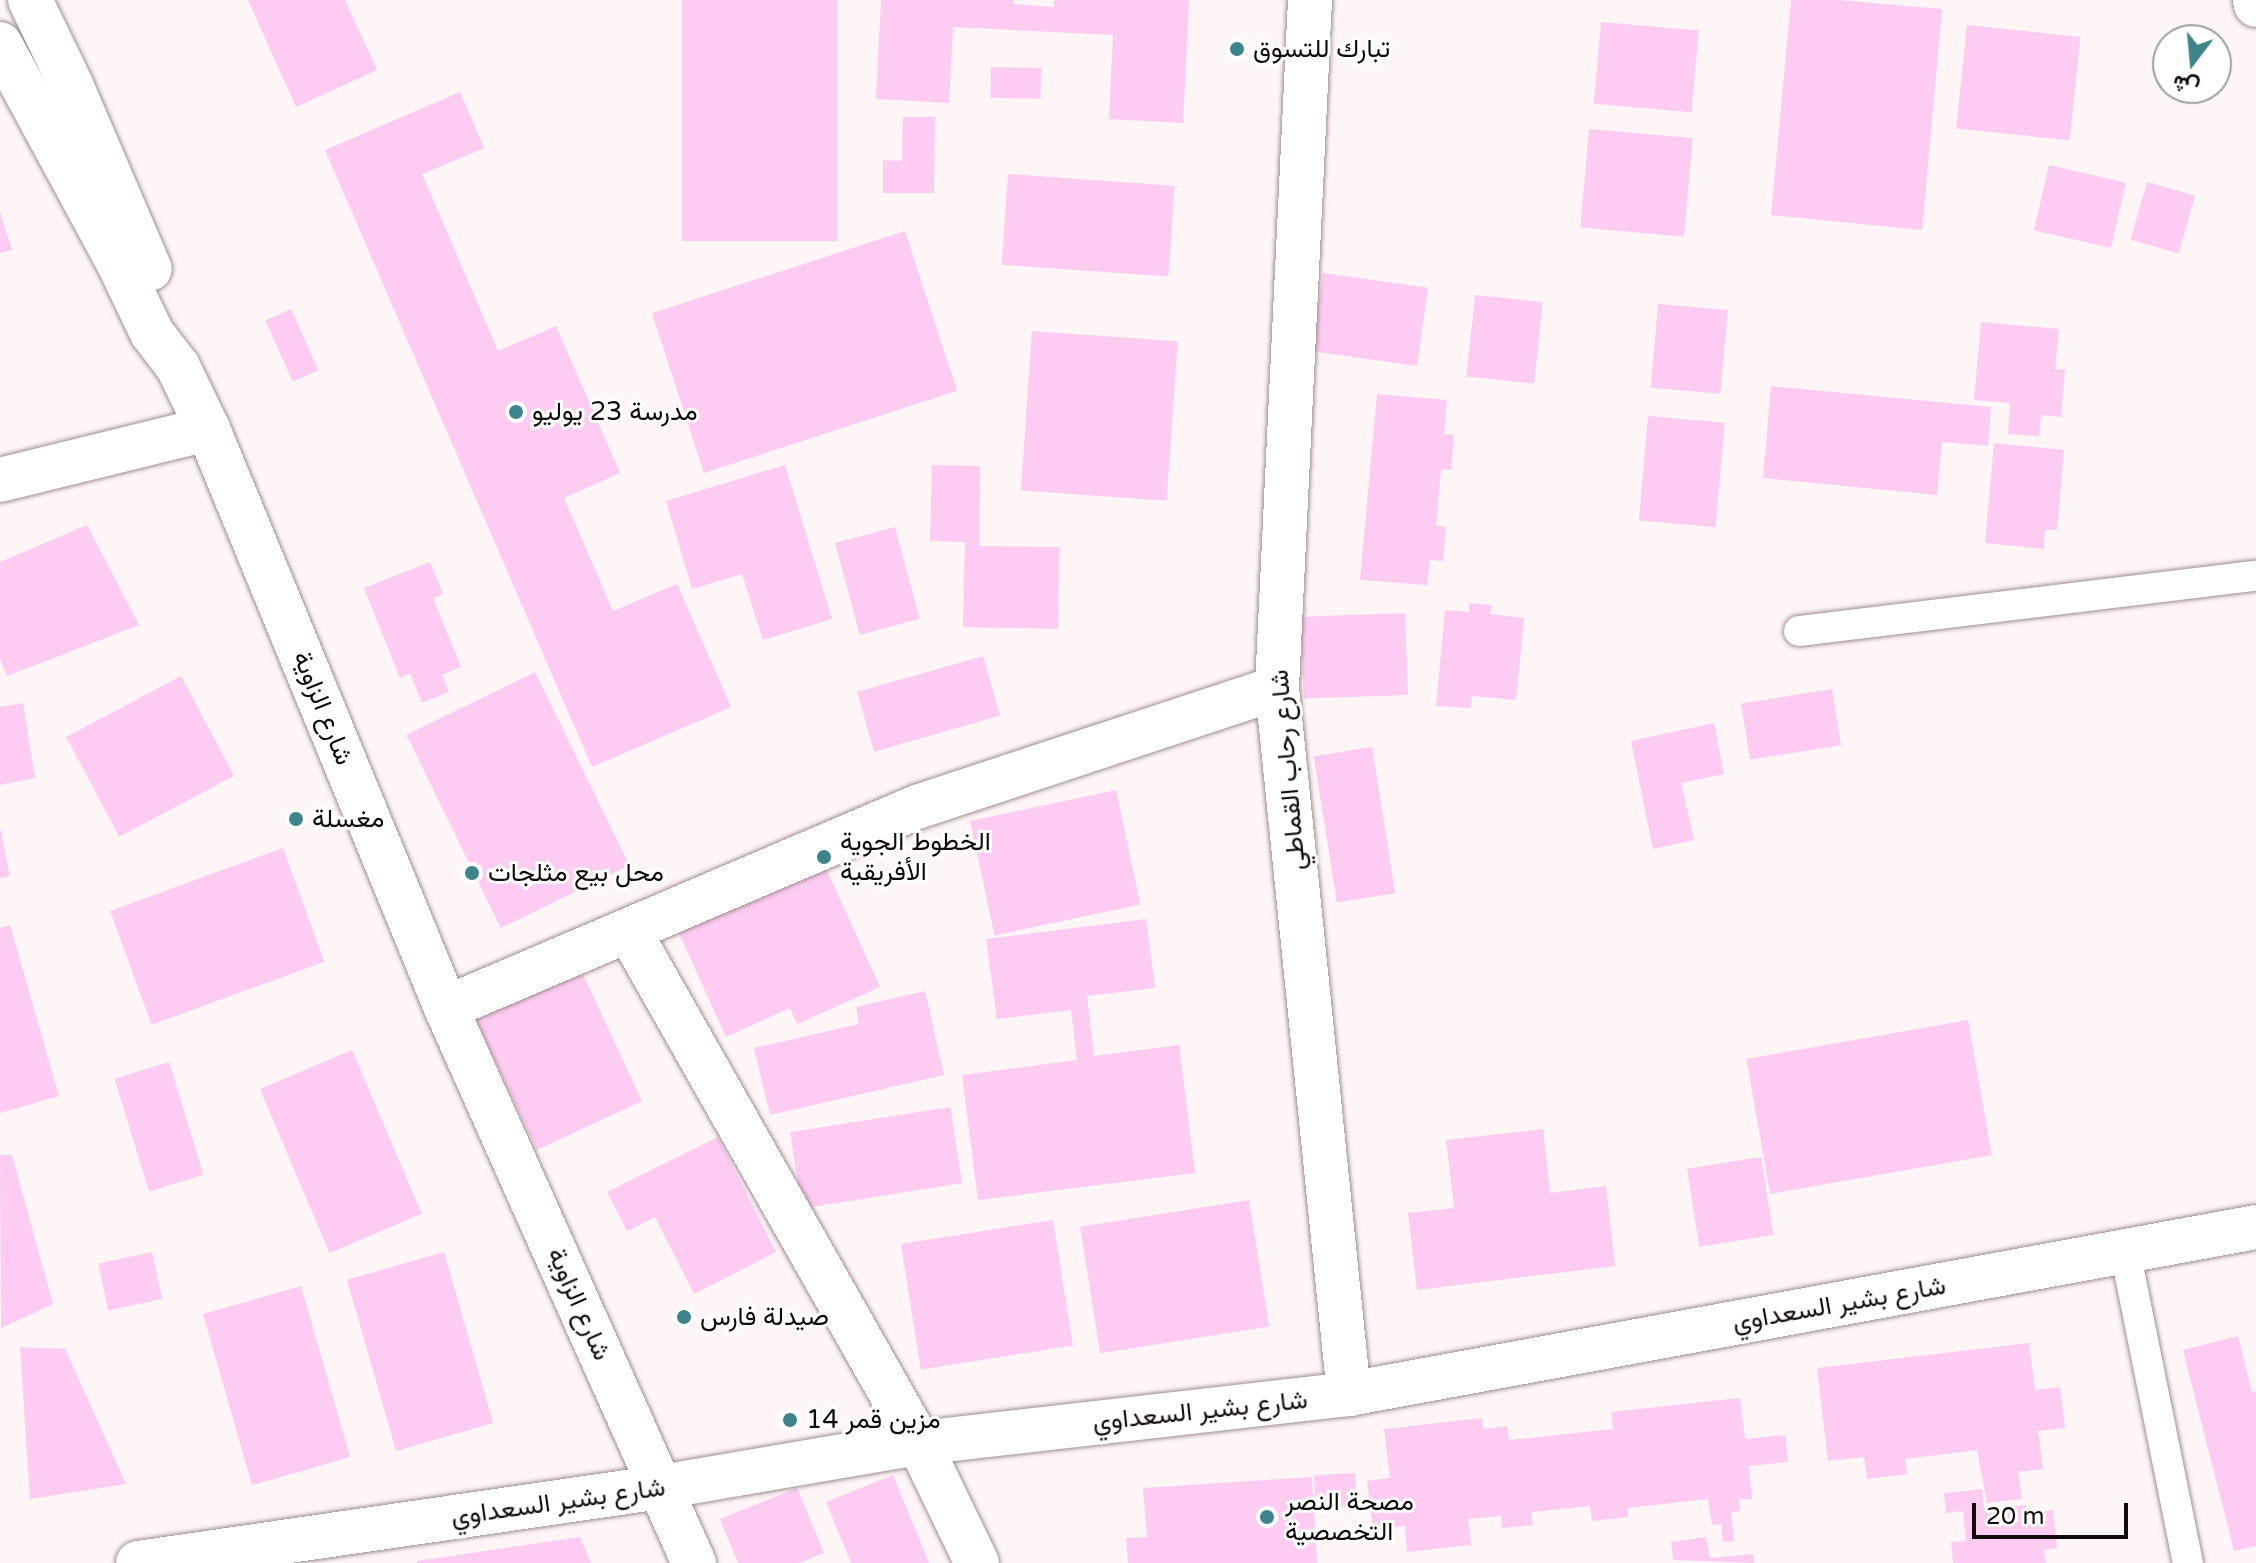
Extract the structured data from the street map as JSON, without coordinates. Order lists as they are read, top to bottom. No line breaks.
{"streets":{"street":["شارع الزاوية","شارع رحاب القماطي","شارع بشير السعداوي"]},"crossings":[["شارع الزاوية","شارع بشير السعداوي"],["شارع رحاب القماطي","شارع بشير السعداوي"]],"places":["تبارك للتسوق","مدرسة 23 يوليو","مغسلة","الخطوط الجوية الأفريقية","محل بيع مثلجات","صيدلة فارس","مزين قمر 14","مصحة النصر التخصصية"],"scale_bar":"20 m","north":"bottom"}
